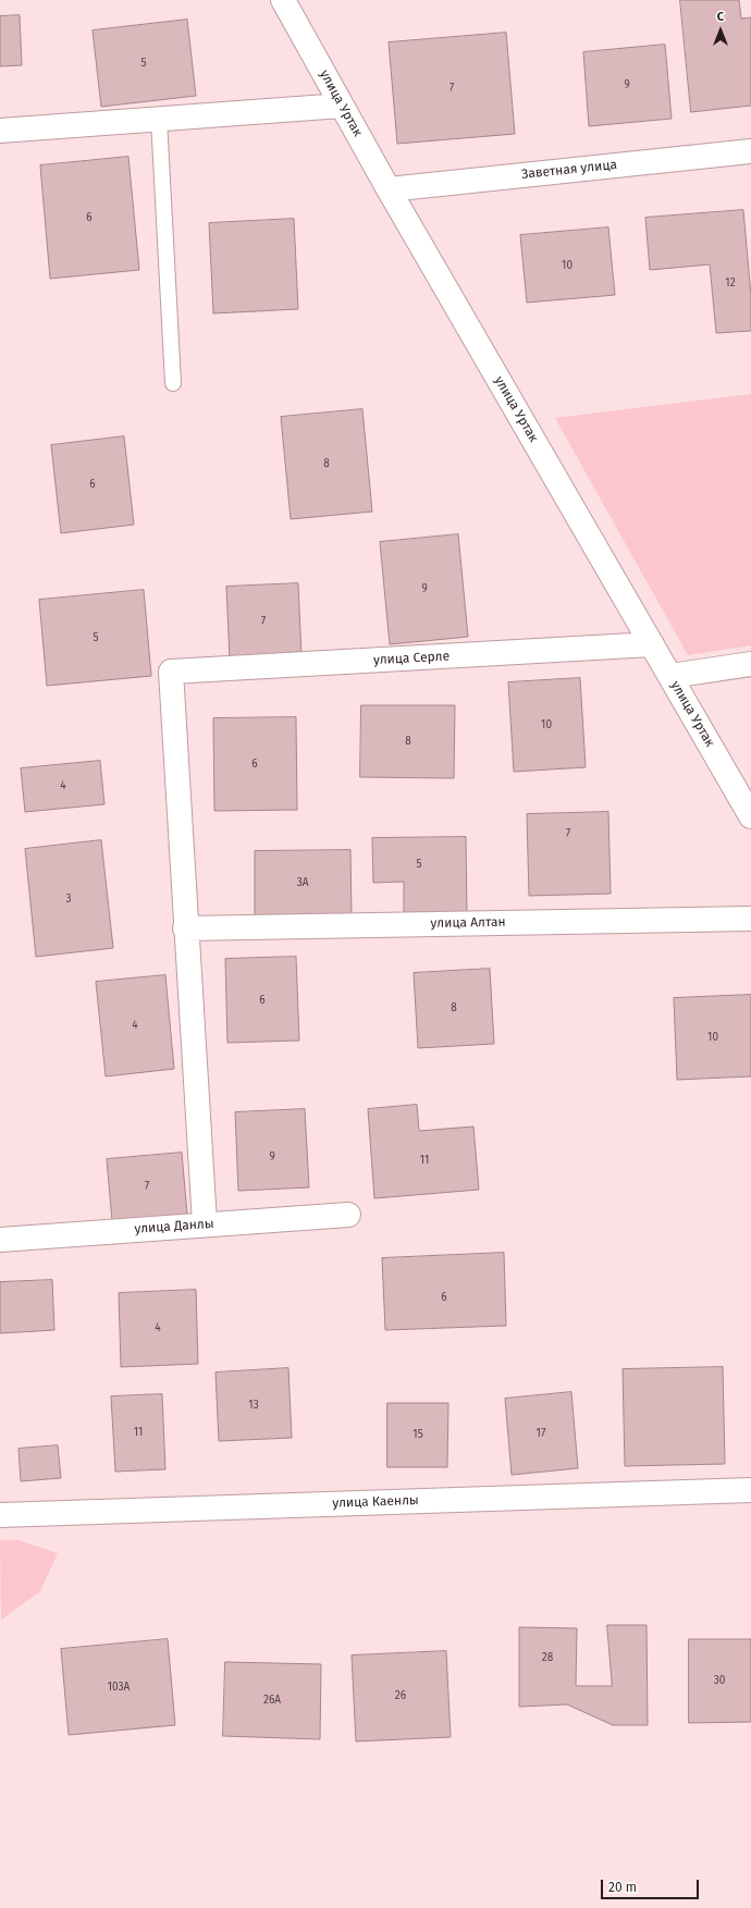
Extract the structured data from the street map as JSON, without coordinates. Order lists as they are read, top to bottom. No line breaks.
{"streets":{"street":["улица Уртак","Заветная улица","улица Серле","улица Алтан","улица Данлы","улица Каенлы"]},"crossings":[["улица Уртак","Заветная улица"],["улица Уртак","улица Серле"],["улица Серле","улица Алтан"]],"house_numbers":["5","9","7","6","10","12","8","6","9","7","5","10","8","6","4","7","5","3А","3","6","8","4","10","9","11","7","6","4","13","11","17","15","28","30","103А","26","26А"],"scale_bar":"20 m","north":"top"}
